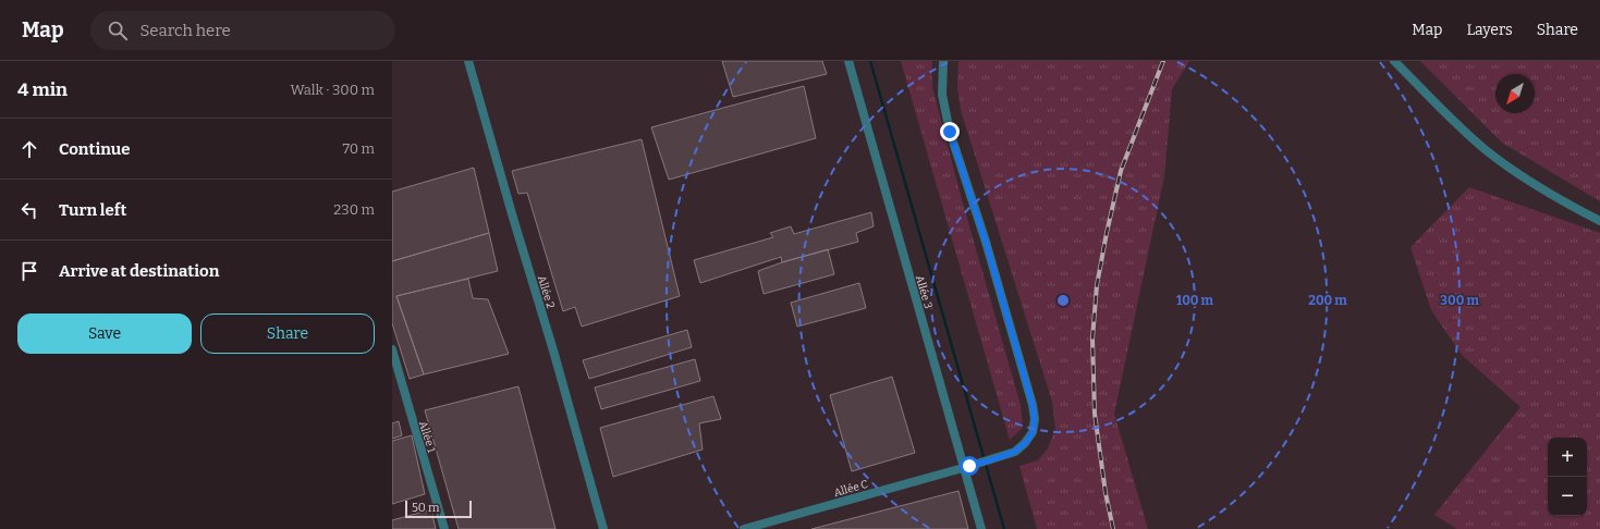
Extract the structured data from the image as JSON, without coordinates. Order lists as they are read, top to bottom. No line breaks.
{"streets":{"street":["Allée 2","Allée 3","Allée 1","Allée C"]},"crossings":[["Allée 3","Allée C"]],"scale_bar":"50 m","north":"bottom left","page":{"header":"Map","search":"Search here","nav":["Map","Layers","Share"],"heading":["4 min","Walk · 300 m"],"list":[["Continue","70 m"],["Turn left","230 m"],"Arrive at destination"],"buttons":["Save","Share"],"map_buttons":["+","−"],"scale":"50 m"},"rings":["100 m","200 m","300 m"]}
